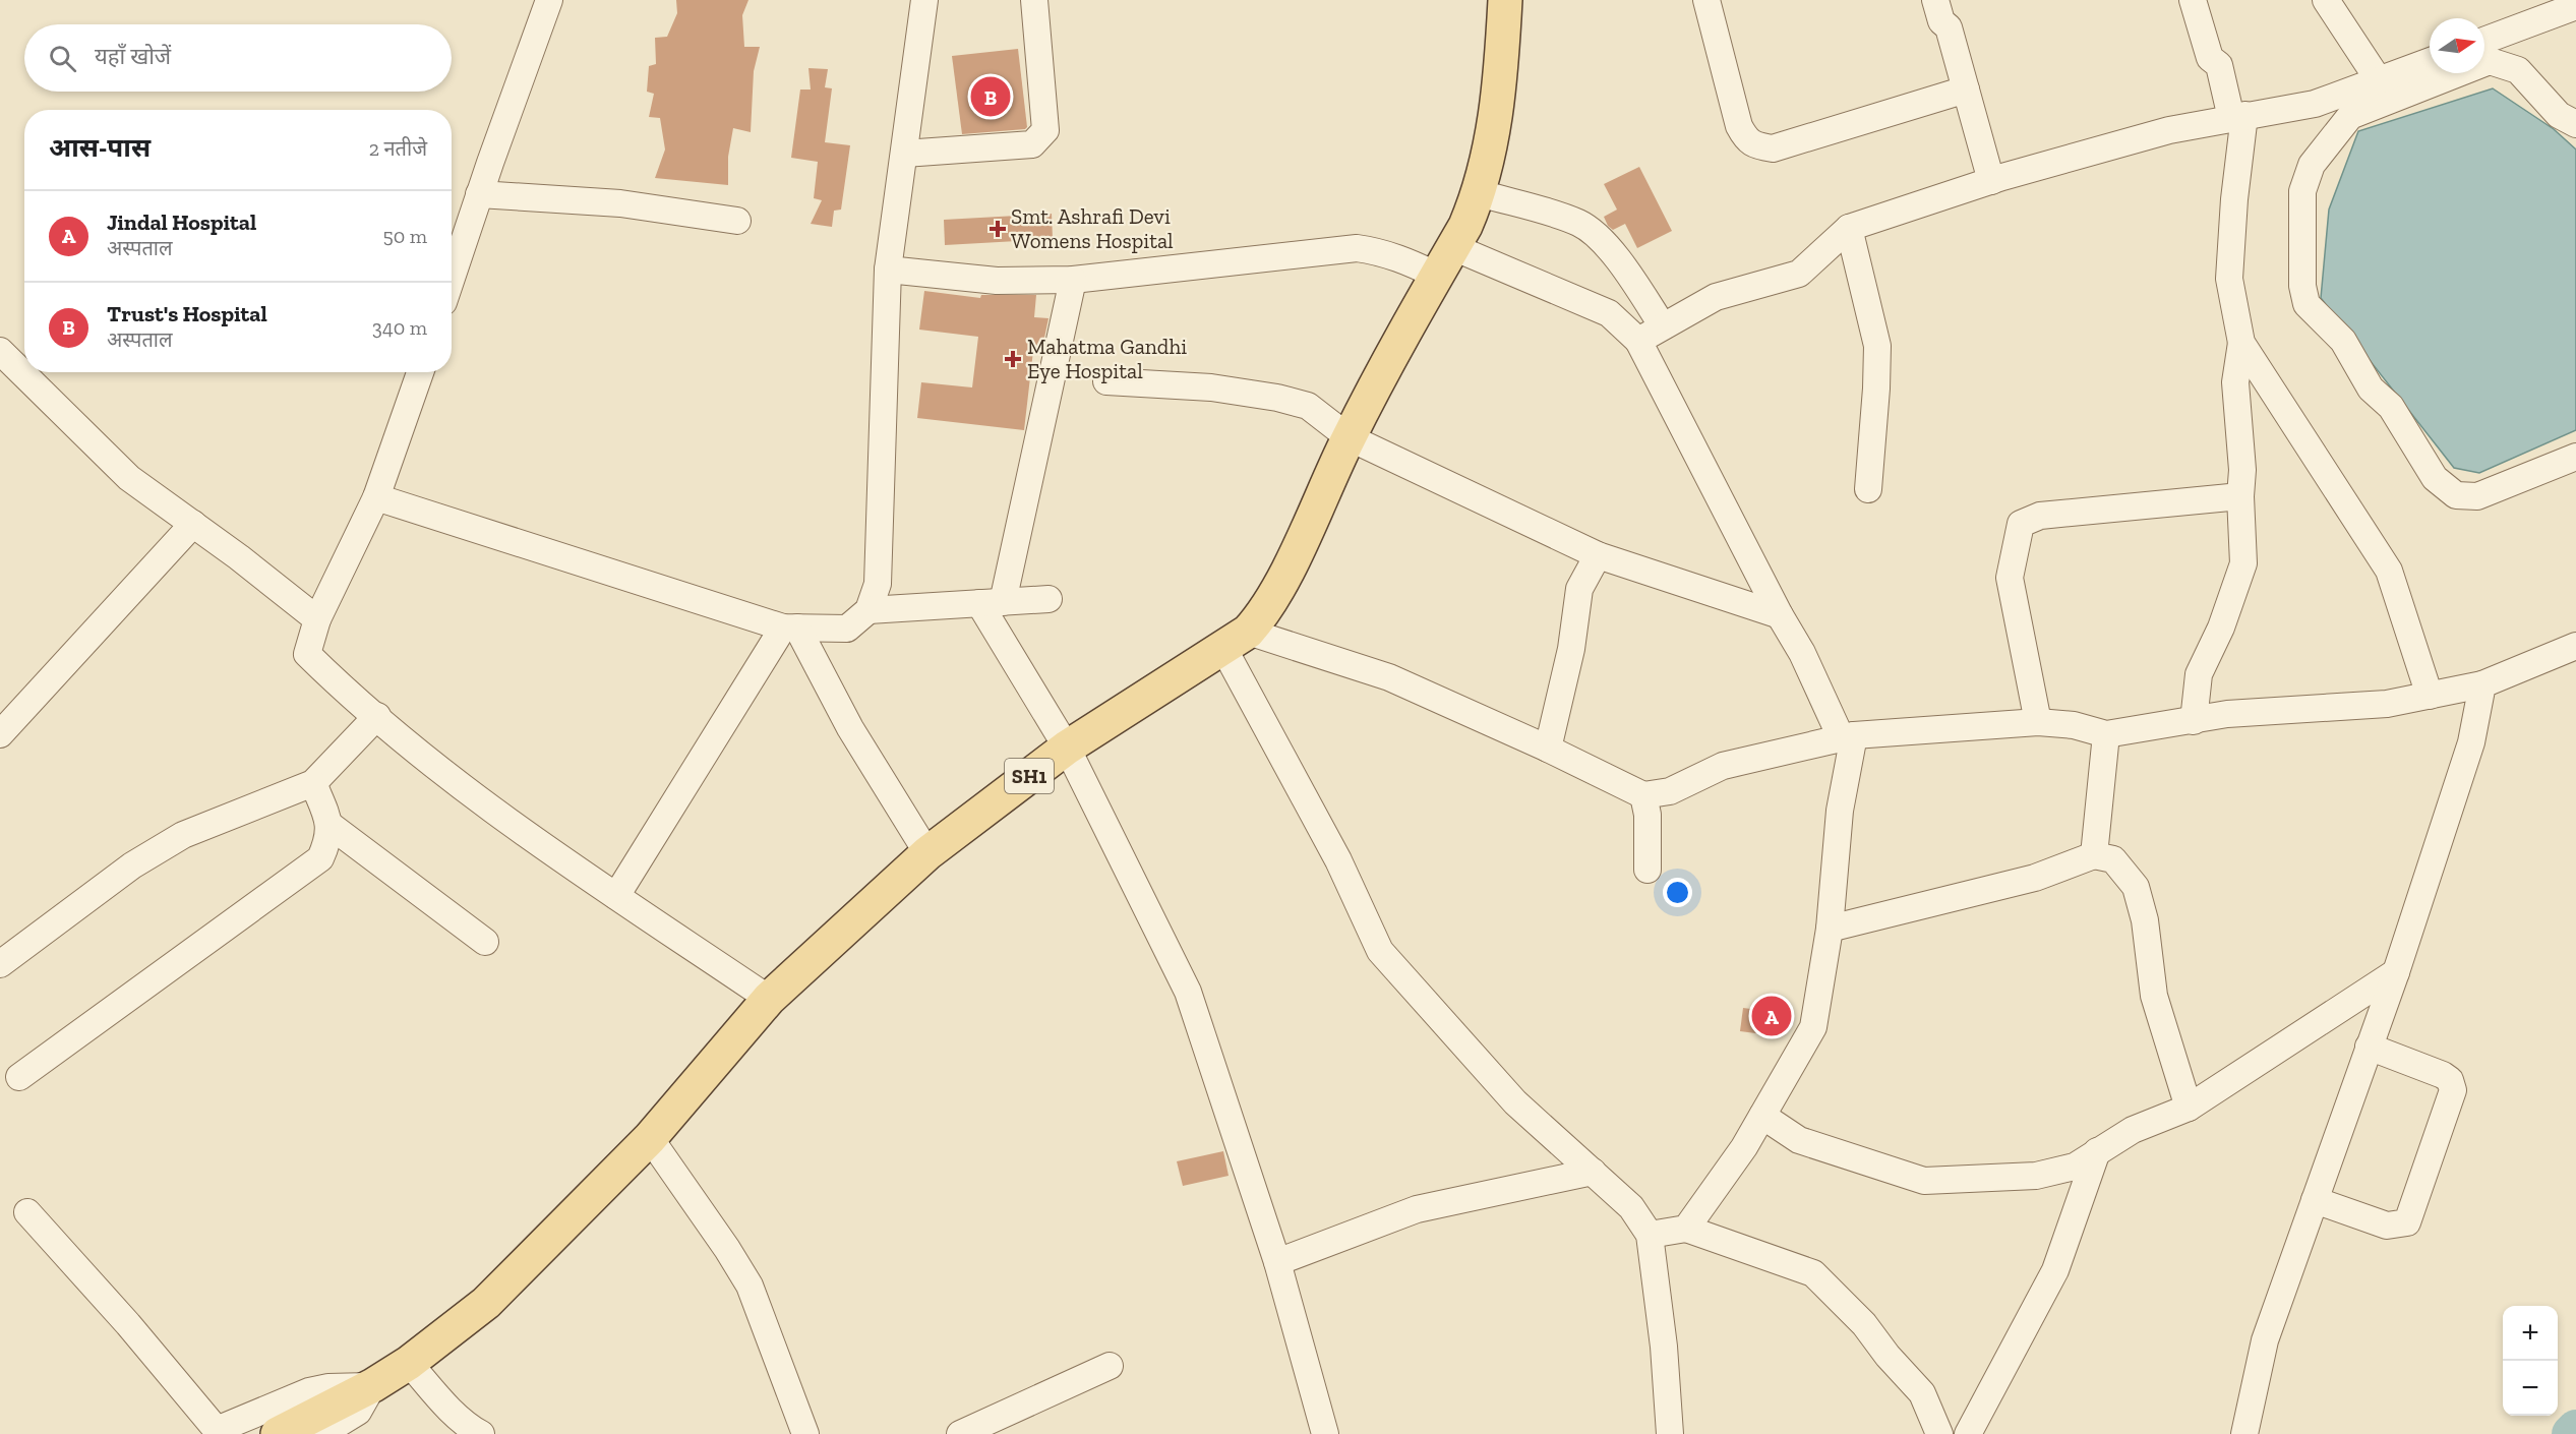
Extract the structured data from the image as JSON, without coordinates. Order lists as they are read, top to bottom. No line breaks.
{"streets":{"main road":["SH1"]},"places":{"health":["Smt. Ashrafi Devi Womens Hospital","Mahatma Gandhi Eye Hospital"]},"north":"right","page":{"search":"यहाँ खोजें","pins":["B","A"],"heading":["आस-पास","2 नतीजे"],"list":[{"mark":"A","name":"Jindal Hospital","note":"अस्पताल","value":"50 m"},{"mark":"B","name":"Trust's Hospital","note":"अस्पताल","value":"340 m"}],"map_buttons":["+","−"]}}
